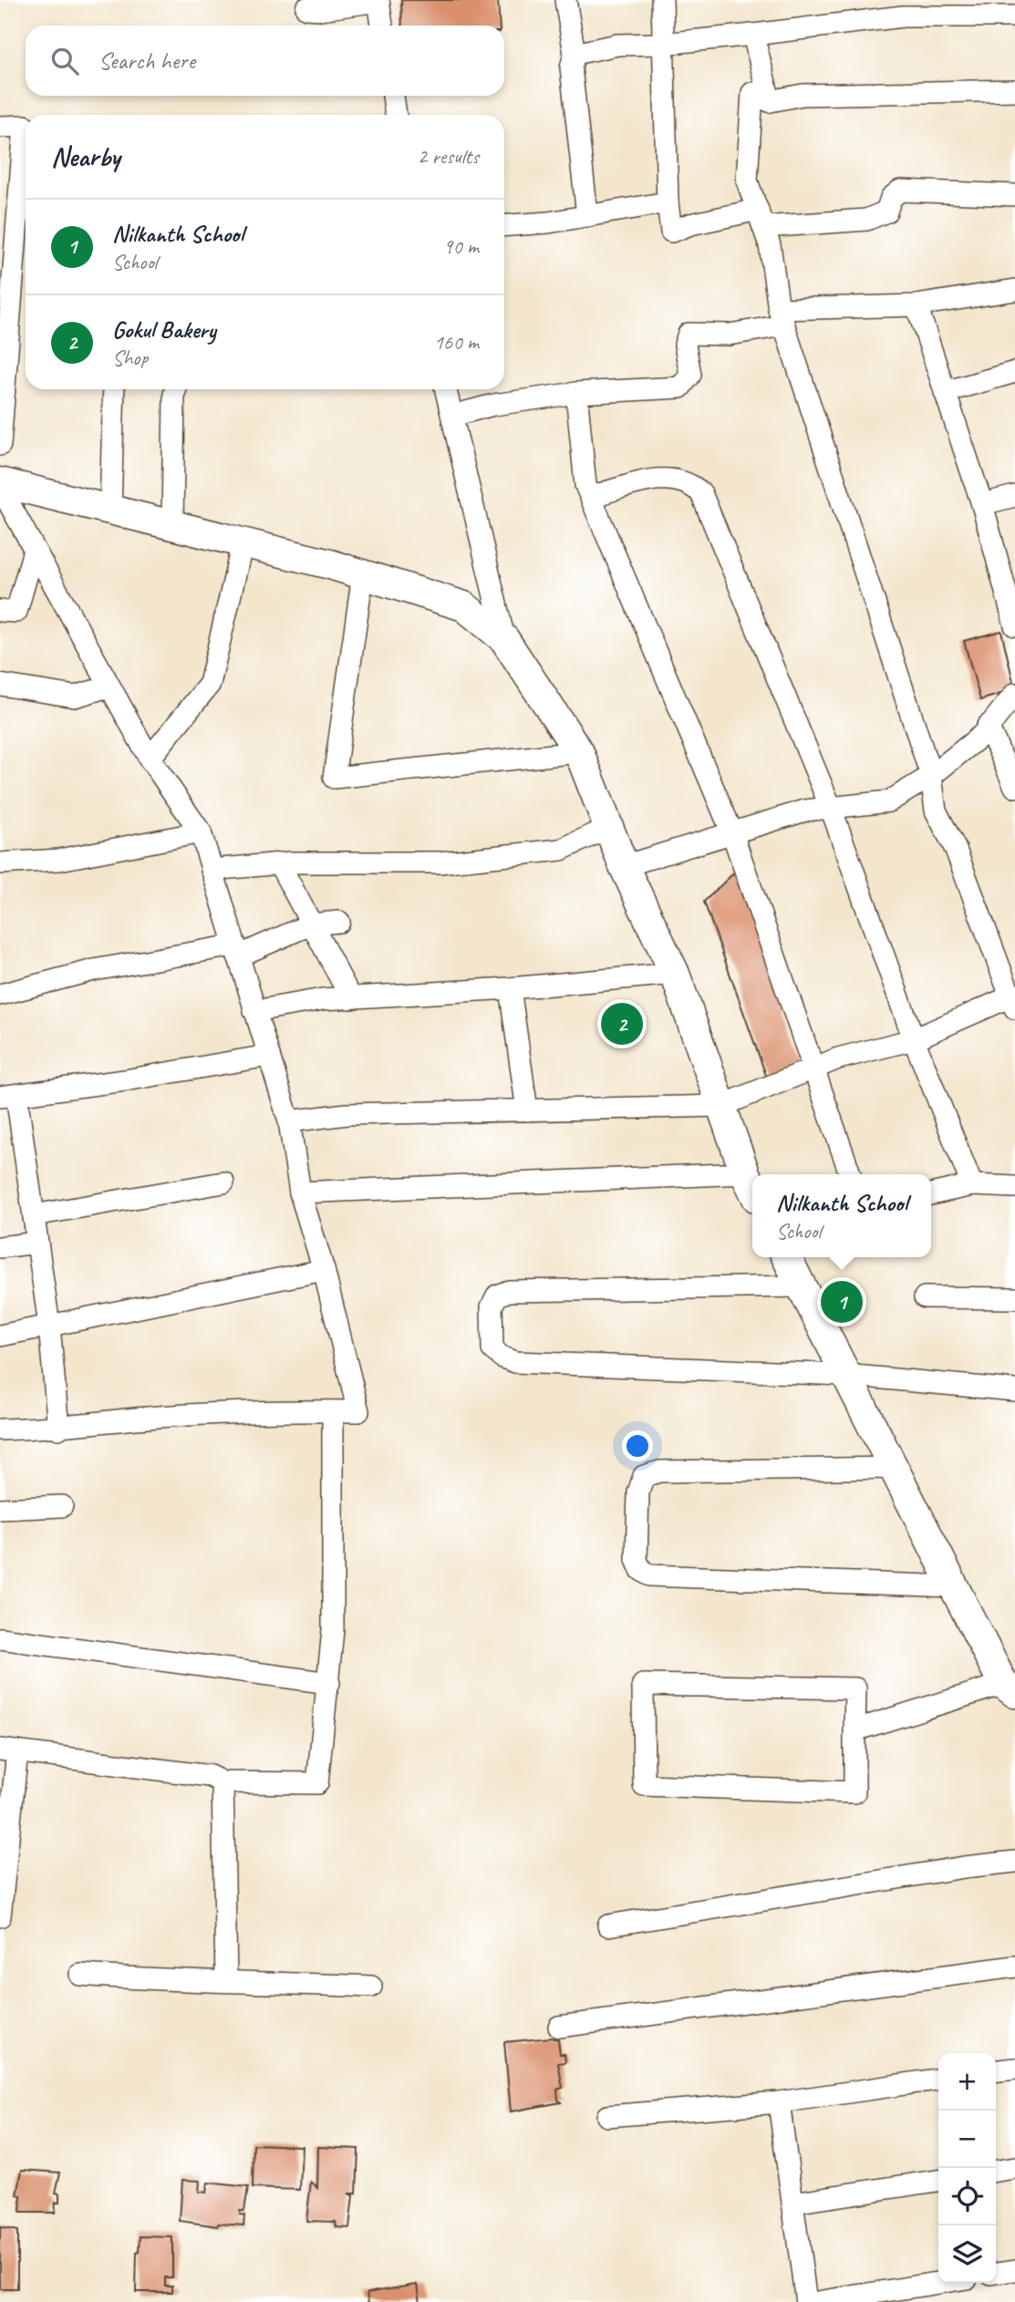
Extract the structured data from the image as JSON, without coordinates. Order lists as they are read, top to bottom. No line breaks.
{"page":{"search":"Search here","heading":["Nearby","2 results"],"list":[{"mark":"1","name":"Nilkanth School","note":"School","value":"90 m"},{"mark":"2","name":"Gokul Bakery","note":"Shop","value":"160 m"}],"pins":["2","1"],"popup":["Nilkanth School","School"],"map_buttons":["+","−"]}}
